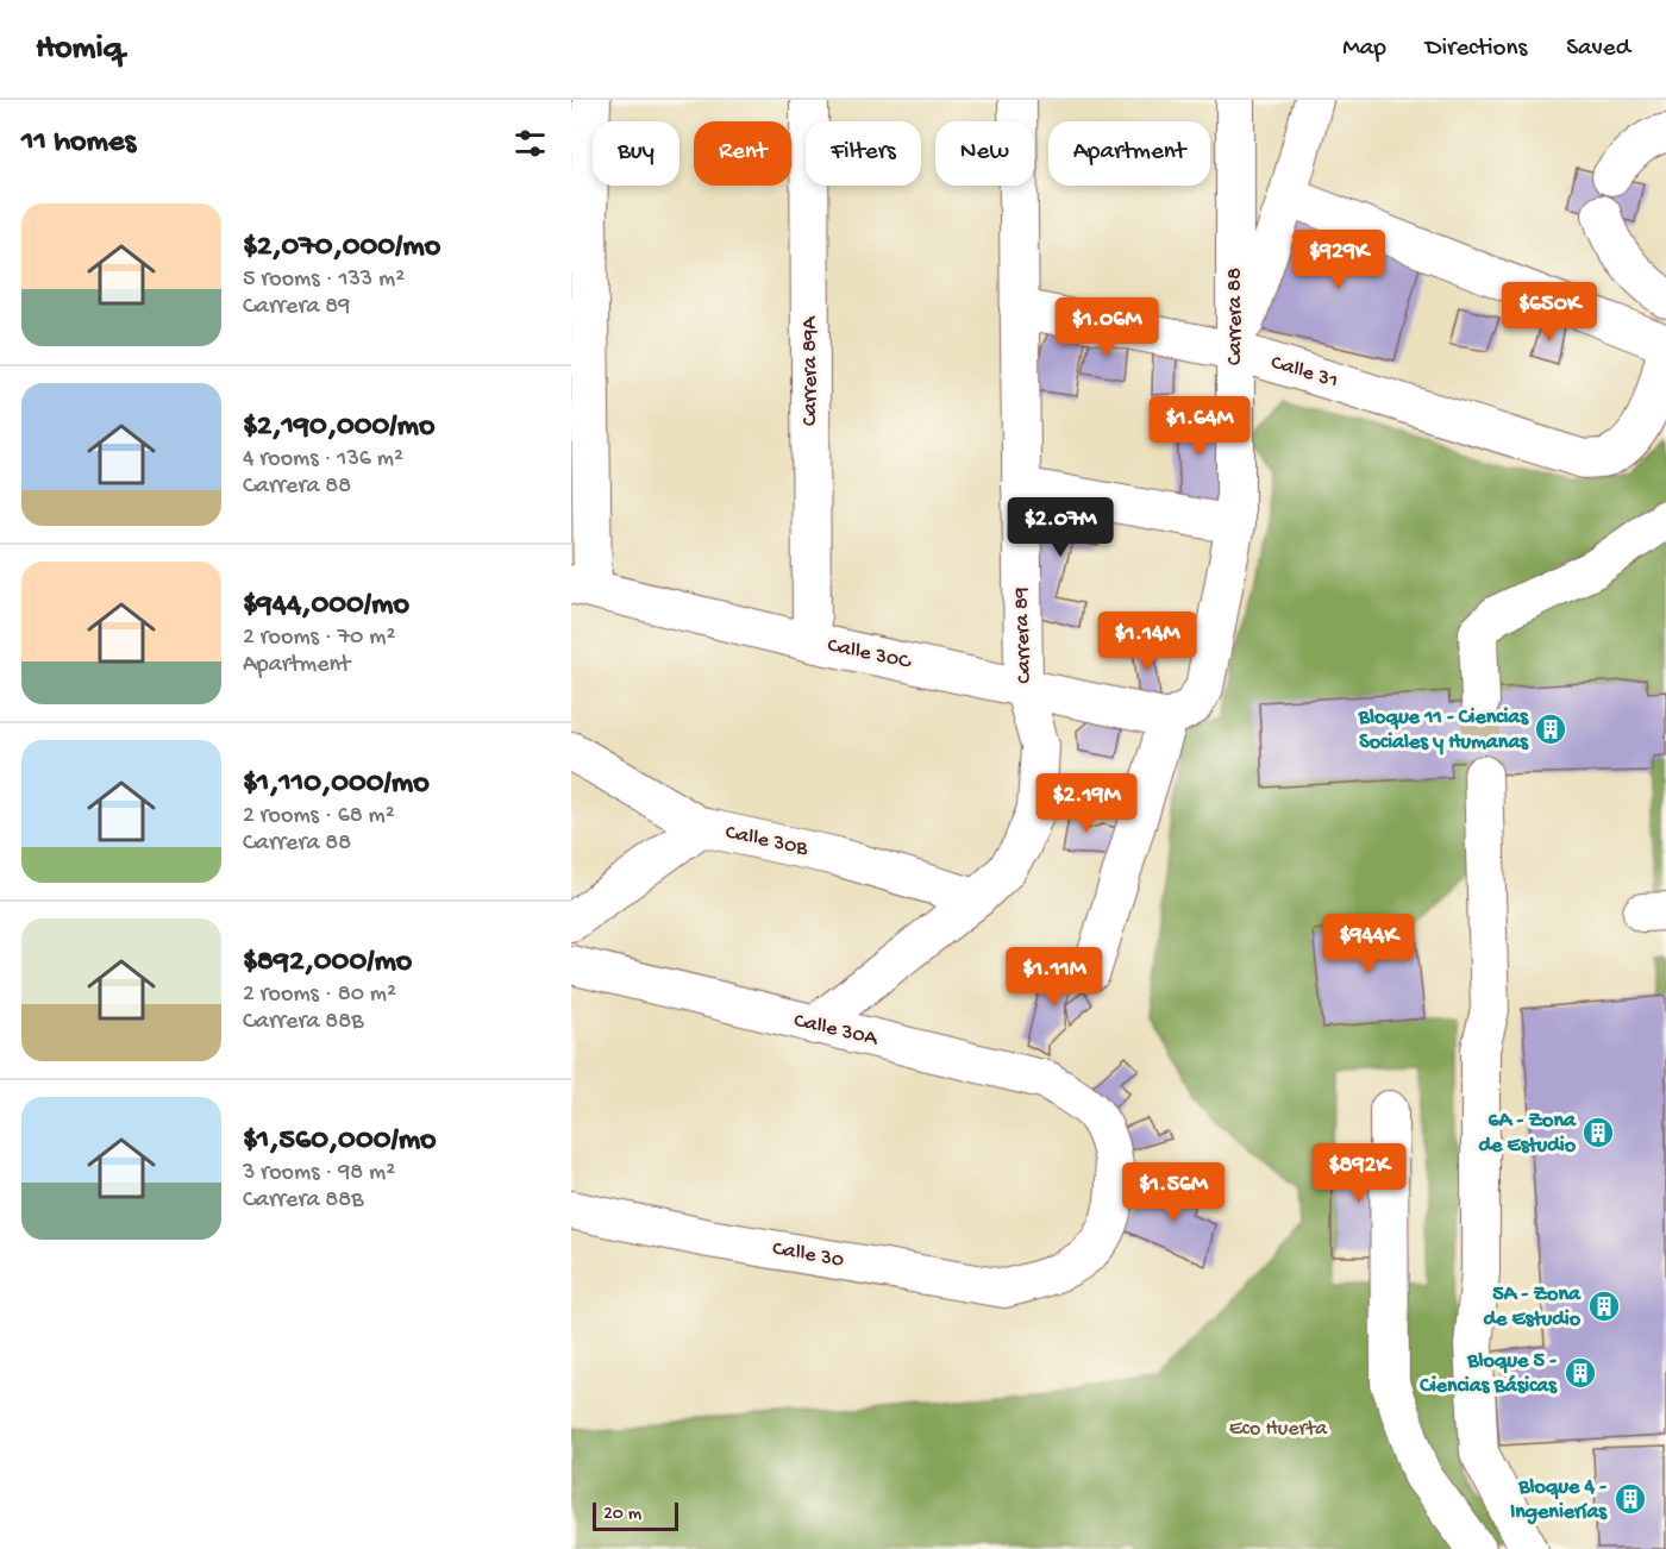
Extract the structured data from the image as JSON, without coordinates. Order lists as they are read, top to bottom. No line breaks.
{"streets":{"street":["Carrera 88","Carrera 89A","Calle 31","Carrera 89","Calle 30C","Calle 30B","Calle 30A","Calle 30"]},"crossings":[["Carrera 88","Calle 31"],["Carrera 88","Calle 30C"],["Carrera 89A","Calle 30C"],["Calle 31","Carrera 89"],["Carrera 89","Calle 30C"],["Carrera 89","Calle 30B"],["Carrera 89","Calle 30A"],["Calle 30A","Calle 30"]],"parks":["Eco Huerta"],"places":{"building":["Bloque 11 - Ciencias Sociales y Humanas","6A - Zona de Estudio","5A - Zona de Estudio","Bloque 5 - Ciencias Básicas","Bloque 4 - Ingenierías"]},"scale_bar":"20 m","page":{"header":"Homiq","nav":["Map","Directions","Saved"],"heading":"11 homes","chip":["Buy","Rent","Filters","New","Apartment"],"list":[{"name":"$2,070,000/mo","note":"5 rooms · 133 m² · Carrera 89"},{"name":"$2,190,000/mo","note":"4 rooms · 136 m² · Carrera 88"},{"name":"$944,000/mo","note":"2 rooms · 70 m² · Apartment"},{"name":"$1,110,000/mo","note":"2 rooms · 68 m² · Carrera 88"},{"name":"$892,000/mo","note":"2 rooms · 80 m² · Carrera 88B"},{"name":"$1,560,000/mo","note":"3 rooms · 98 m² · Carrera 88B"}],"price":["$929K","$650K","$1.06M","$1.64M","$2.07M","$1.14M","$2.19M","$944K","$1.11M","$892K","$1.56M"],"scale":"20 m"}}
